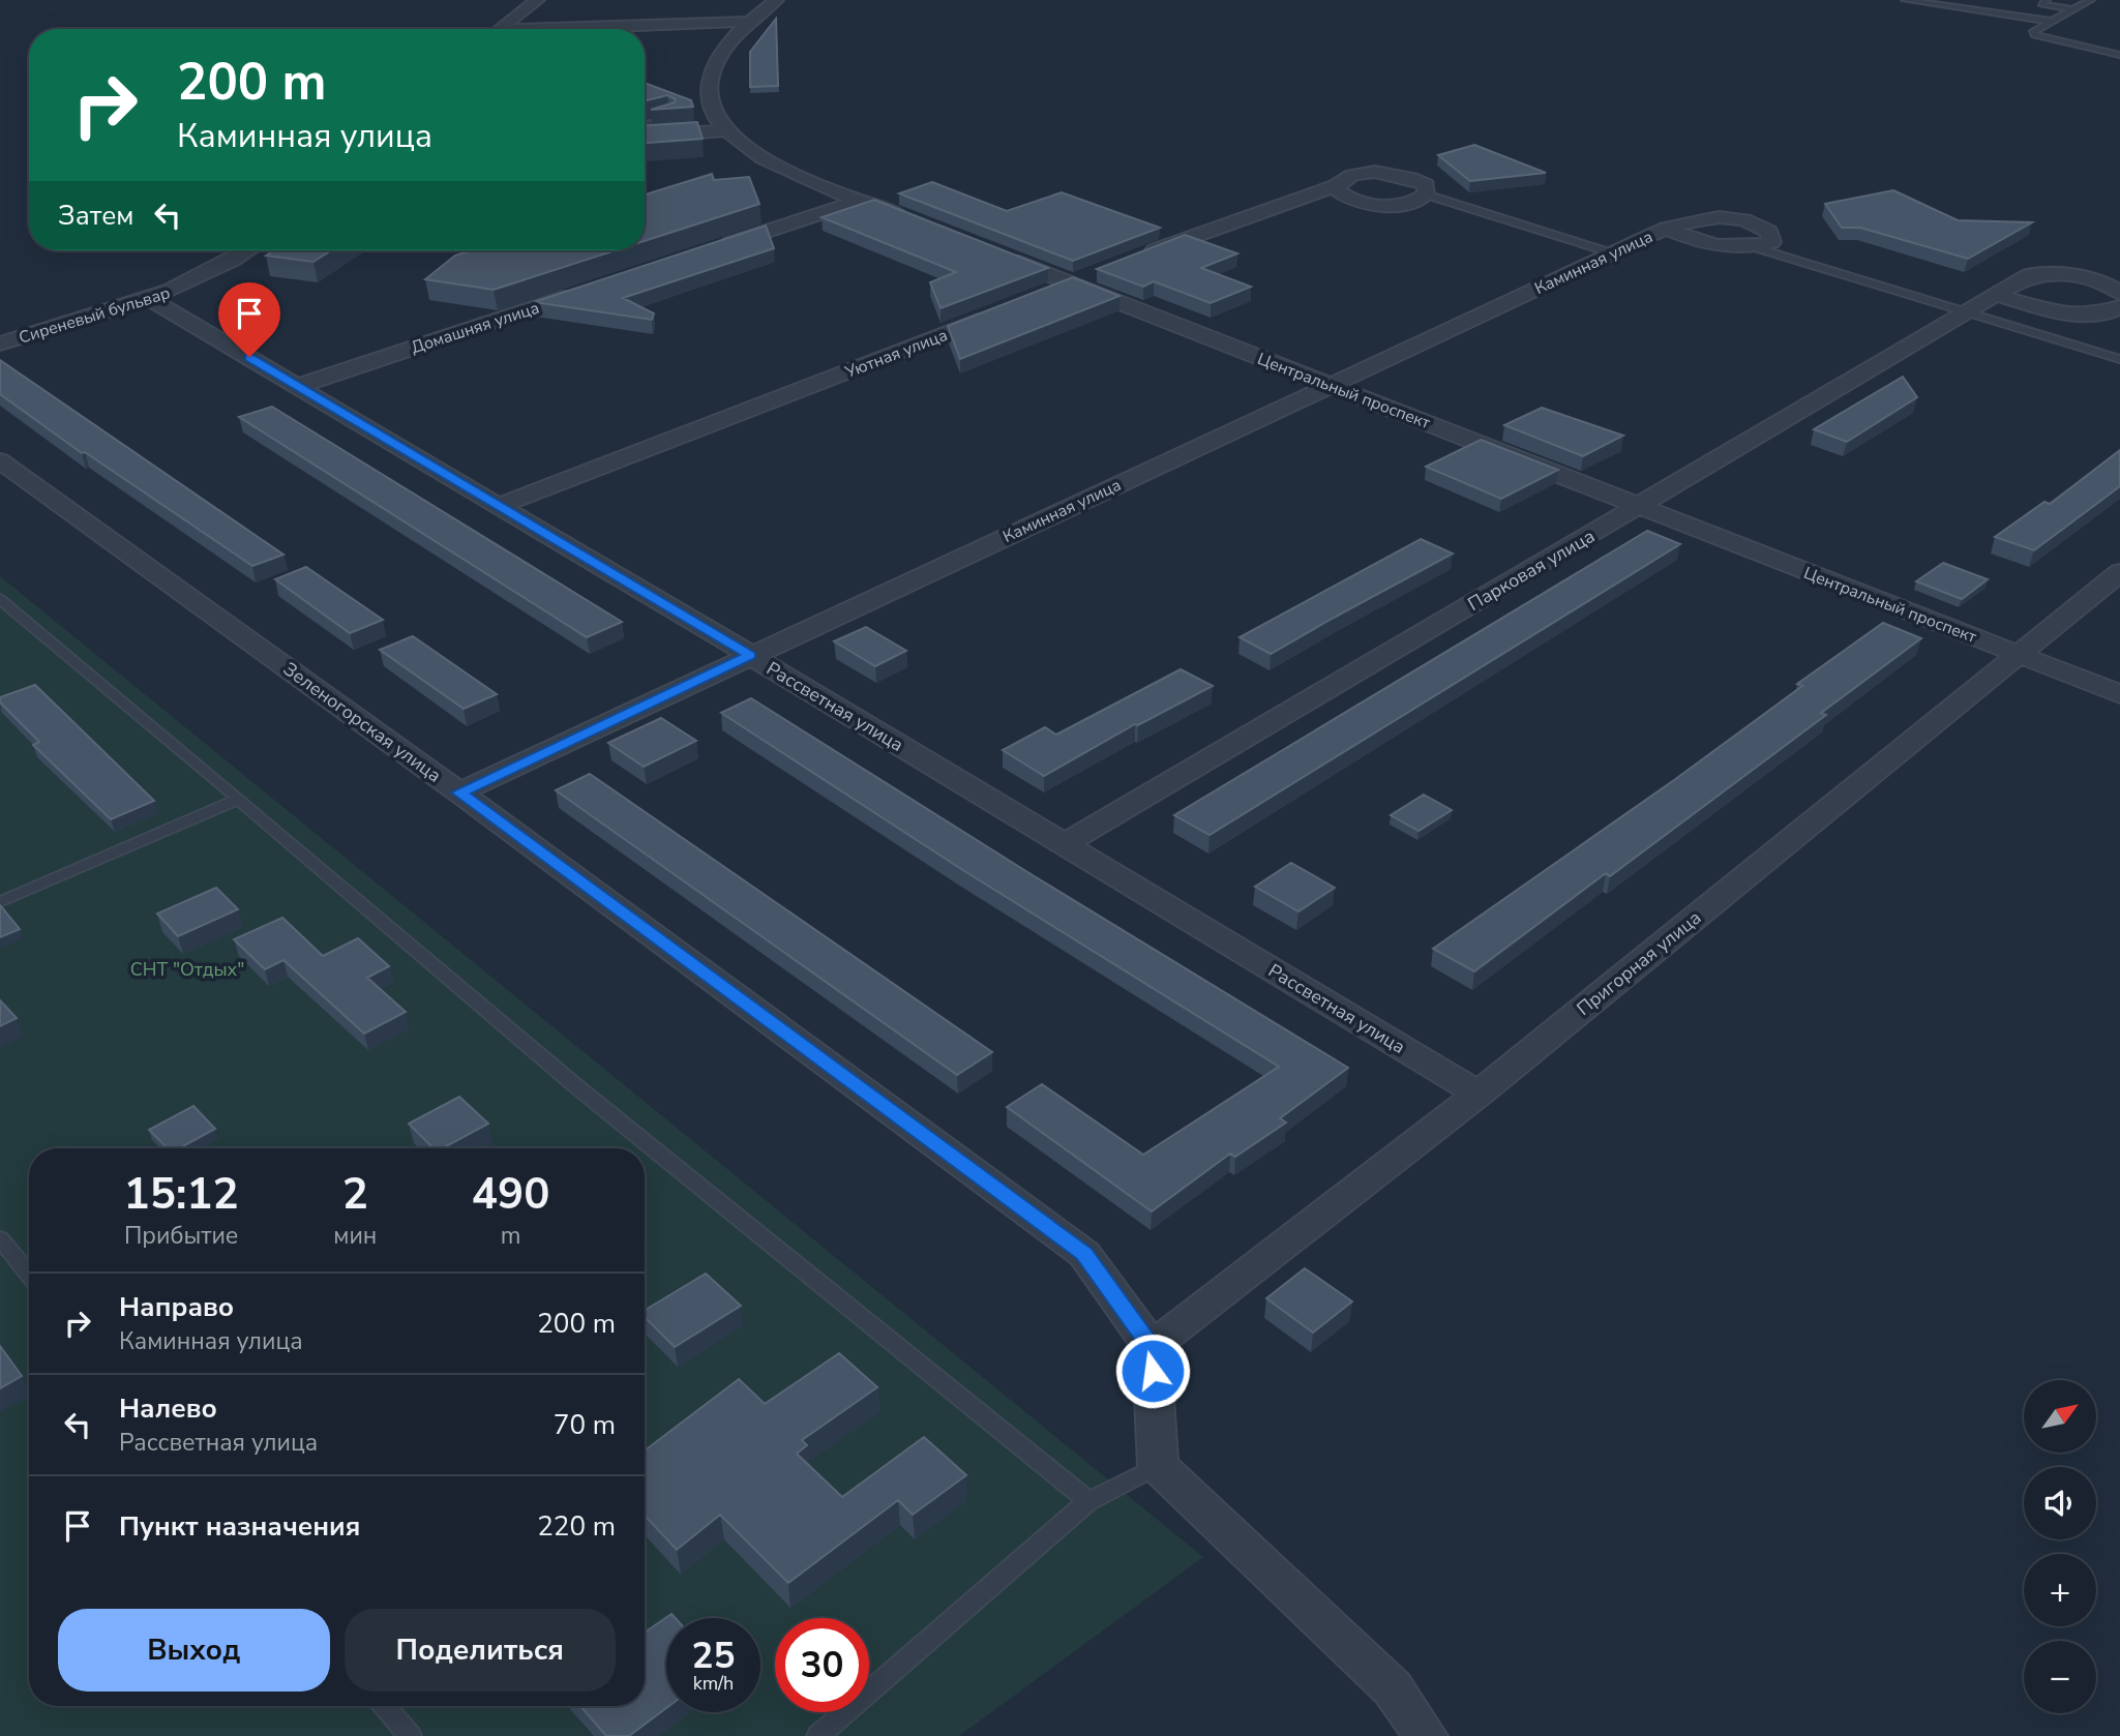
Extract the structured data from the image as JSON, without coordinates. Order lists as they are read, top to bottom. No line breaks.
{"streets":{"street":["Каминная улица","Сиреневый бульвар","Домашняя улица","Уютная улица","Центральный проспект","Парковая улица","Рассветная улица","Зеленогорская улица","Пригорная улица"]},"crossings":[["Каминная улица","Центральный проспект"],["Каминная улица","Рассветная улица"],["Каминная улица","Зеленогорская улица"],["Сиреневый бульвар","Рассветная улица"],["Домашняя улица","Рассветная улица"],["Уютная улица","Рассветная улица"],["Центральный проспект","Парковая улица"],["Центральный проспект","Пригорная улица"],["Парковая улица","Рассветная улица"],["Рассветная улица","Пригорная улица"],["Зеленогорская улица","Пригорная улица"]],"parks":["СНТ \"Отдых\""],"north":"top right","page":{"turn":["200 m","Каминная улица"],"then":"Затем","eta":["15:12","Прибытие","2","мин","490","m"],"list":[{"name":"Направо","note":"Каминная улица","value":"200 m"},{"name":"Налево","note":"Рассветная улица","value":"70 m"},{"name":"Пункт назначения","value":"220 m"}],"map_buttons":["+","−"],"buttons":["Выход","Поделиться"],"speed":"25 km/h","limit":"30"}}
